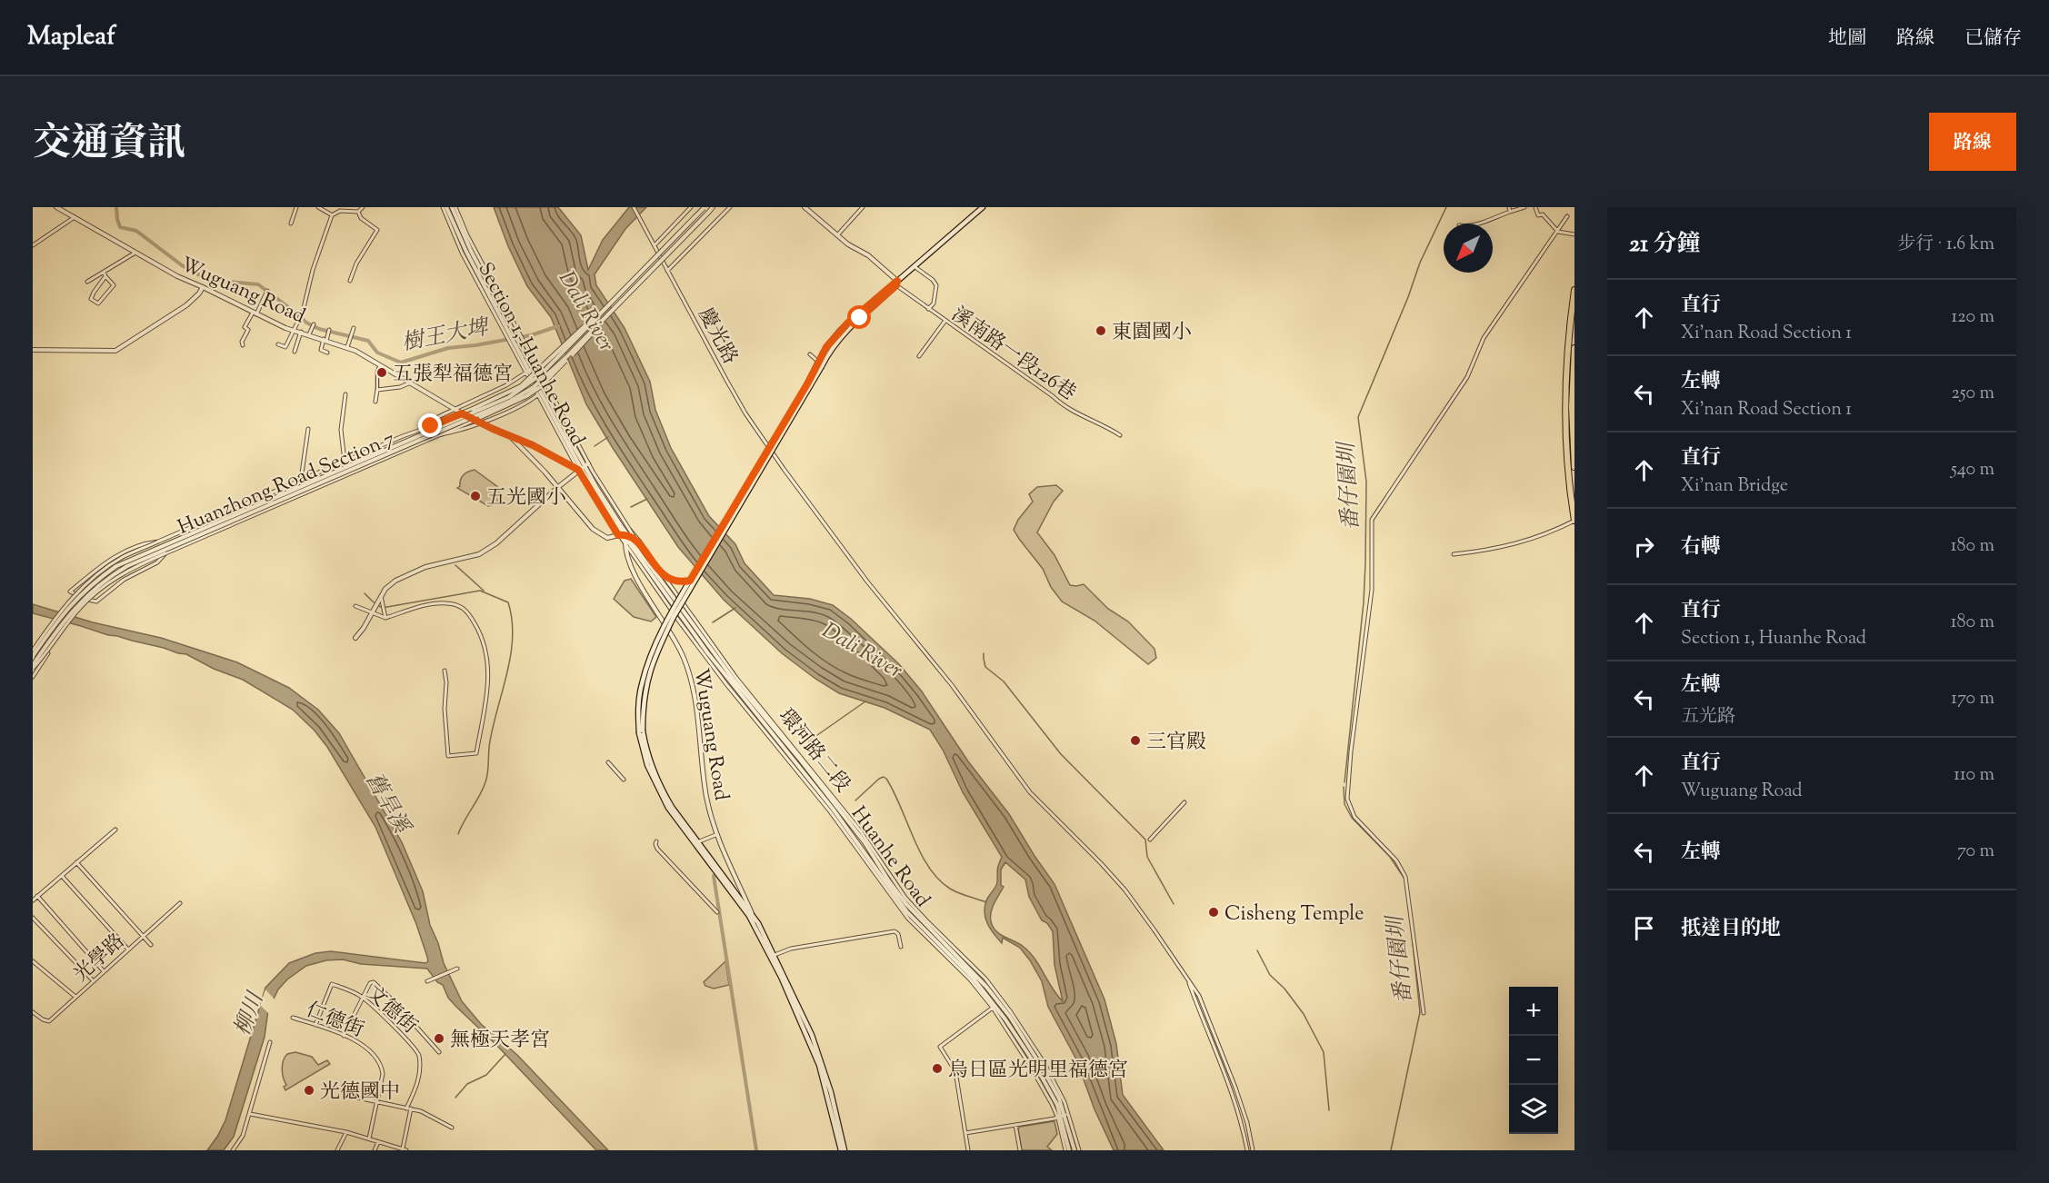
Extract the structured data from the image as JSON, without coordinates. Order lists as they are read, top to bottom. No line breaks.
{"streets":{"main road":["Wuguang Road"],"street":["慶光路","溪南路一段126巷","Section 1, Huanhe Road","Huanzhong Road Section 7","環河路二段","Huanhe Road","光學路","文德街","仁德街"]},"crossings":[["Wuguang Road","Section 1, Huanhe Road"],["Wuguang Road","Huanzhong Road Section 7"],["Section 1, Huanhe Road","Huanzhong Road Section 7"],["Section 1, Huanhe Road","環河路二段"],["Section 1, Huanhe Road","Huanhe Road"],["環河路二段","Huanhe Road"],["文德街","仁德街"]],"water":["Dali River","樹王大埤","番仔園圳","舊旱溪","柳川"],"places":["東園國小","五張犁福德宮","五光國小","三官殿","Cisheng Temple","無極天孝宮","烏日區光明里福德宮","光德國中"],"north":"bottom left","page":{"header":"Mapleaf","nav":["地圖","路線","已儲存"],"title":"交通資訊","buttons":"路線","heading":["21 分鐘","步行 · 1.6 km"],"list":[["直行","Xi'nan Road Section 1","120 m"],["左轉","Xi'nan Road Section 1","250 m"],["直行","Xi'nan Bridge","540 m"],["右轉","180 m"],["直行","Section 1, Huanhe Road","180 m"],["左轉","五光路","170 m"],["直行","Wuguang Road","110 m"],["左轉","70 m"],"抵達目的地"],"map_buttons":["+","−"]}}
